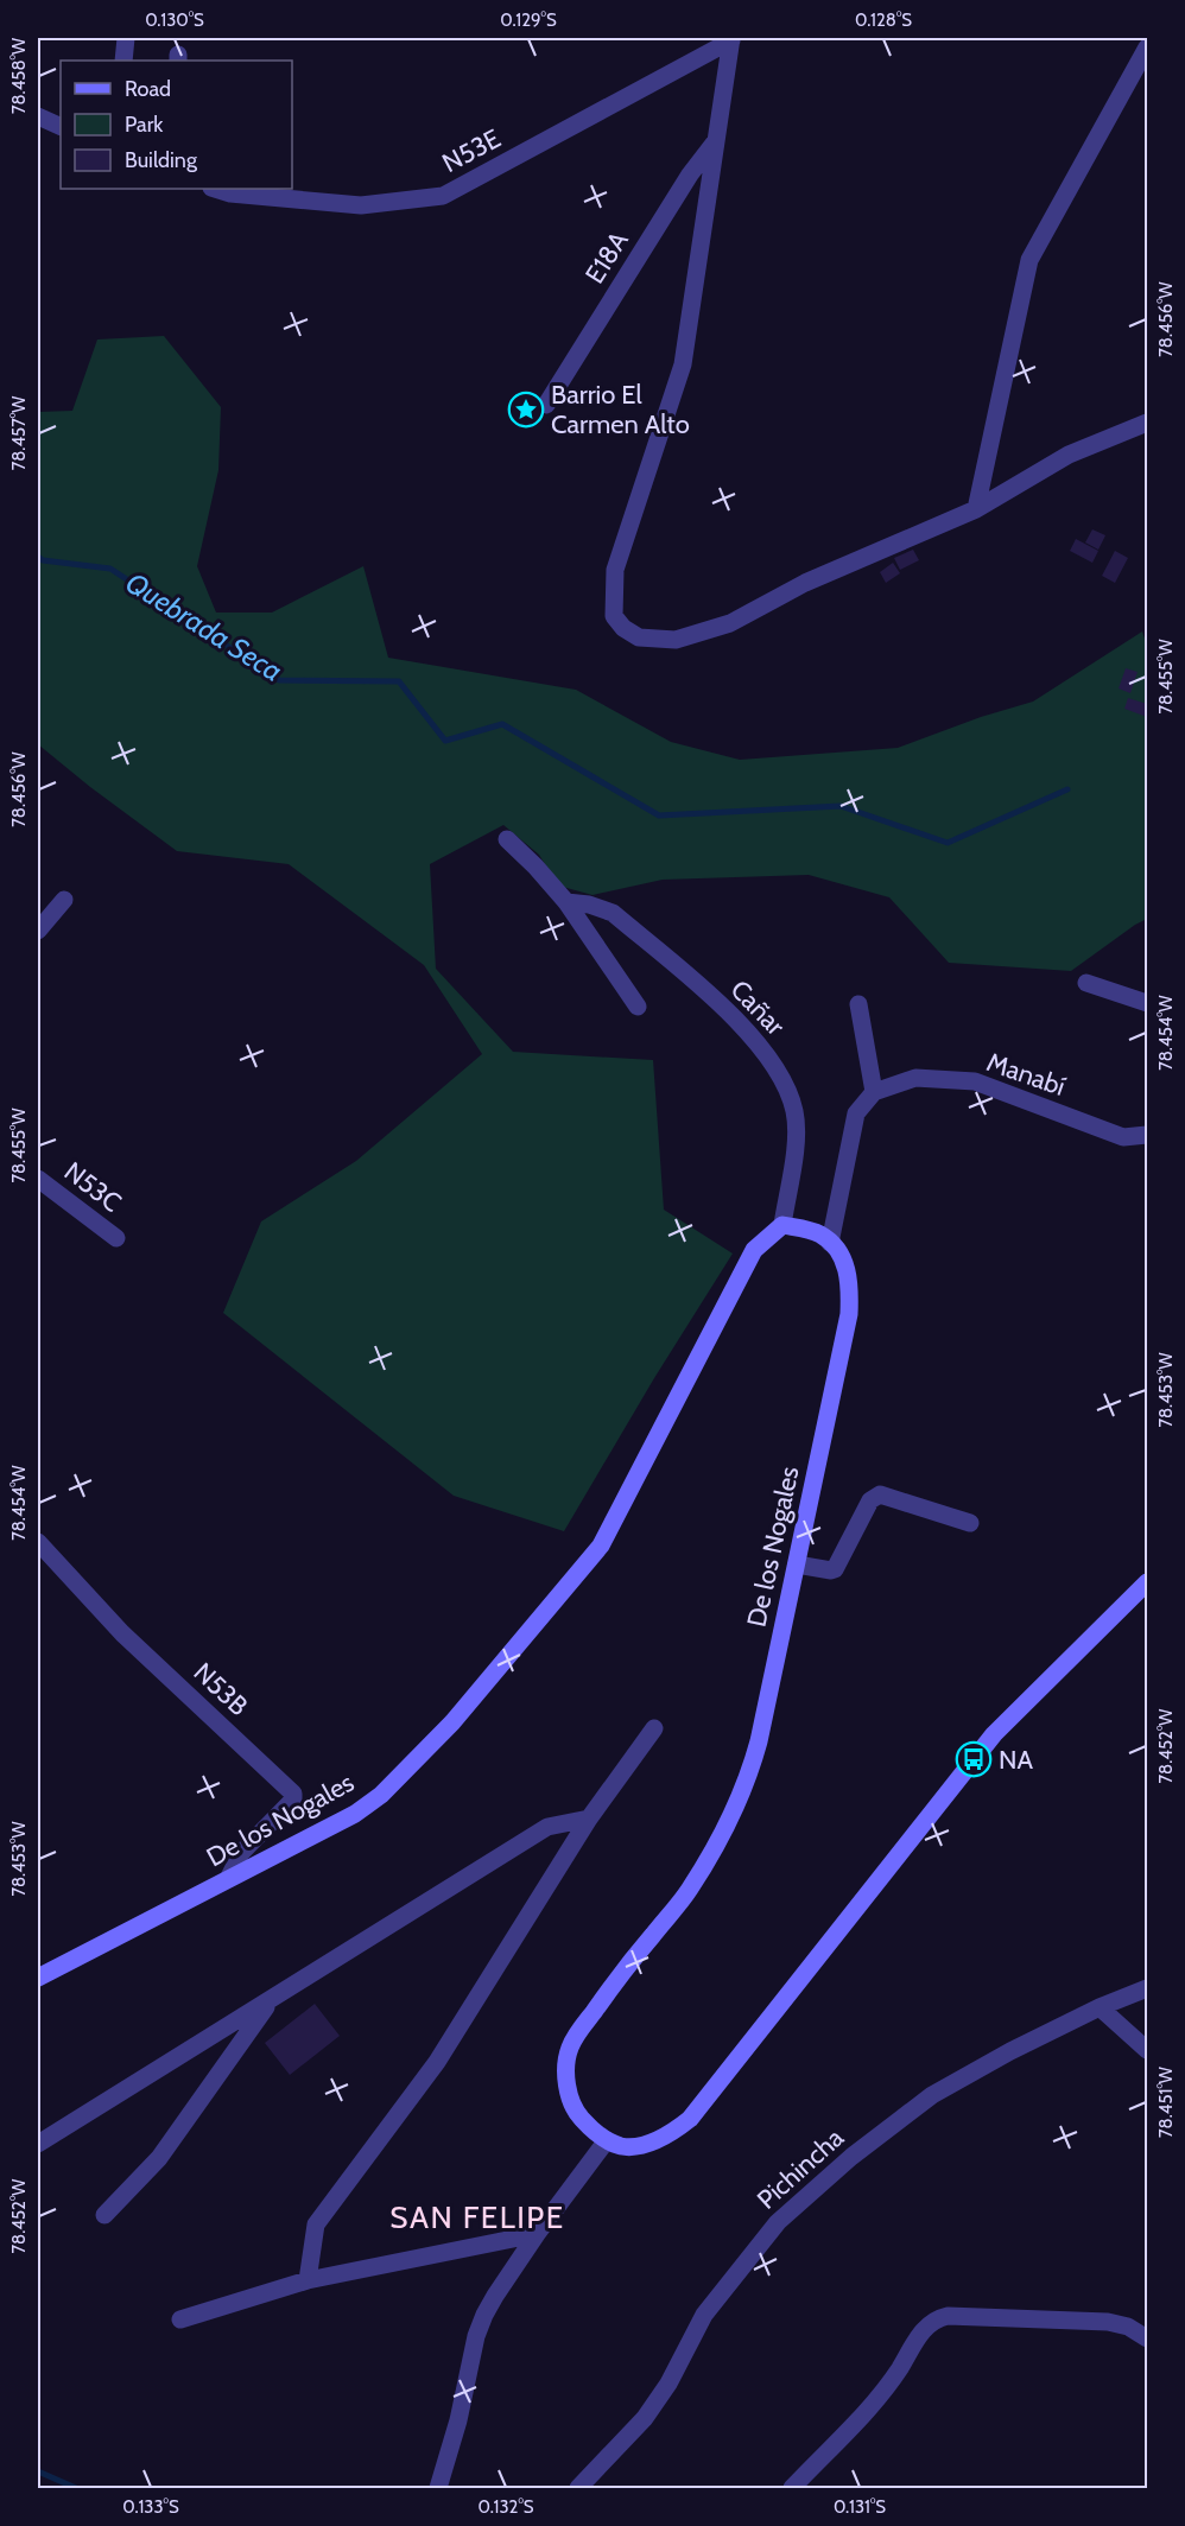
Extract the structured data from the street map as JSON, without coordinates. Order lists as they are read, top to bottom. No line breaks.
{"streets":{"street":["N53E","E18A","Cañar","Manabí","N53C","De los Nogales","N53B","Pichincha"]},"crossings":[["Cañar","De los Nogales"],["De los Nogales","N53B"]],"districts":["SAN FELIPE"],"water":["Quebrada Seca"],"places":{"place":["Barrio El Carmen Alto"],"bus stop":["NA"]},"legend":["Road","Park","Building"],"coordinates":["0.130°S","0.129°S","0.128°S","78.458°W","78.456°W","78.457°W","78.455°W","78.454°W","78.453°W","78.452°W","78.451°W","0.133°S","0.132°S","0.131°S"]}
